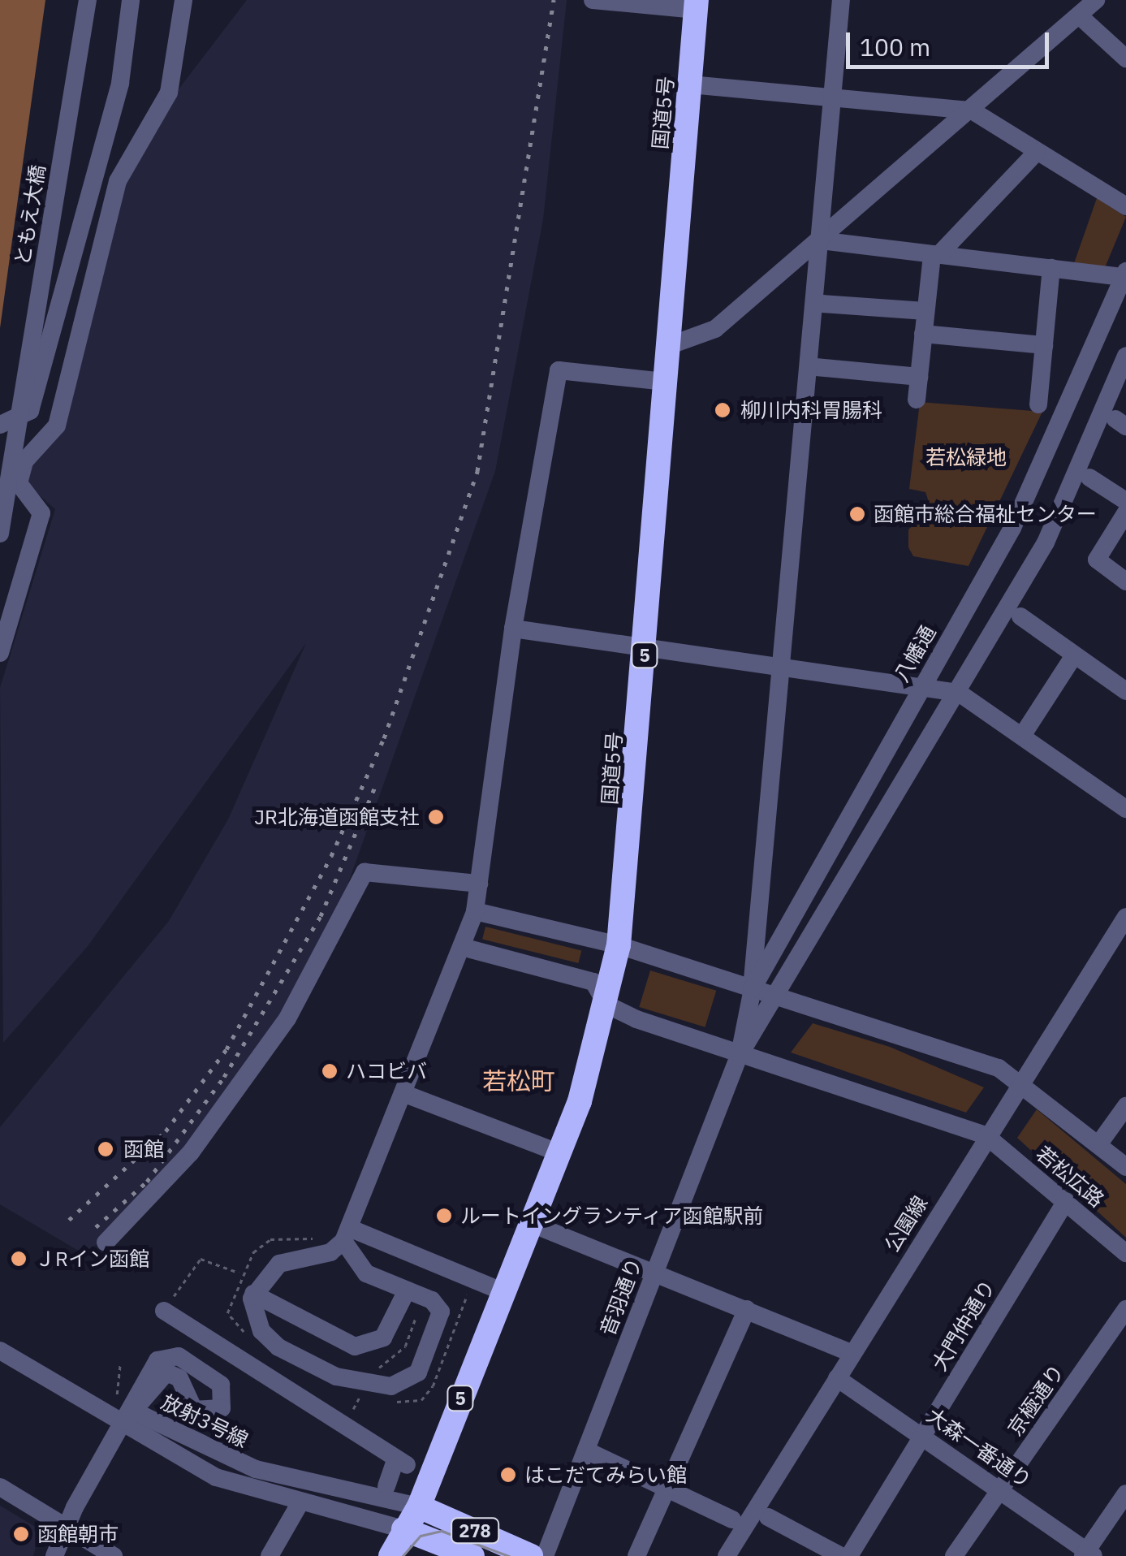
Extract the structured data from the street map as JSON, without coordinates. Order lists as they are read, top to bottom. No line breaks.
{"streets":{"highway":["国道5号","5","278"],"street":["ともえ大橋","八幡通","若松広路","公園線","音羽通り","大門仲通り","京極通り","放射3号線","大森一番通り"]},"crossings":[["国道5号","放射3号線"],["国道5号","278"],["八幡通","音羽通り"],["若松広路","公園線"],["若松広路","大門仲通り"],["公園線","大森一番通り"],["大門仲通り","大森一番通り"],["京極通り","大森一番通り"],["放射3号線","278"]],"districts":["若松町"],"parks":["若松緑地"],"places":["柳川内科胃腸科","函館市総合福祉センター","JR北海道函館支社","ハコビバ","函館","ルートイングランティア函館駅前","ＪRイン函館","はこだてみらい館","函館朝市"],"scale_bar":"100 m"}
